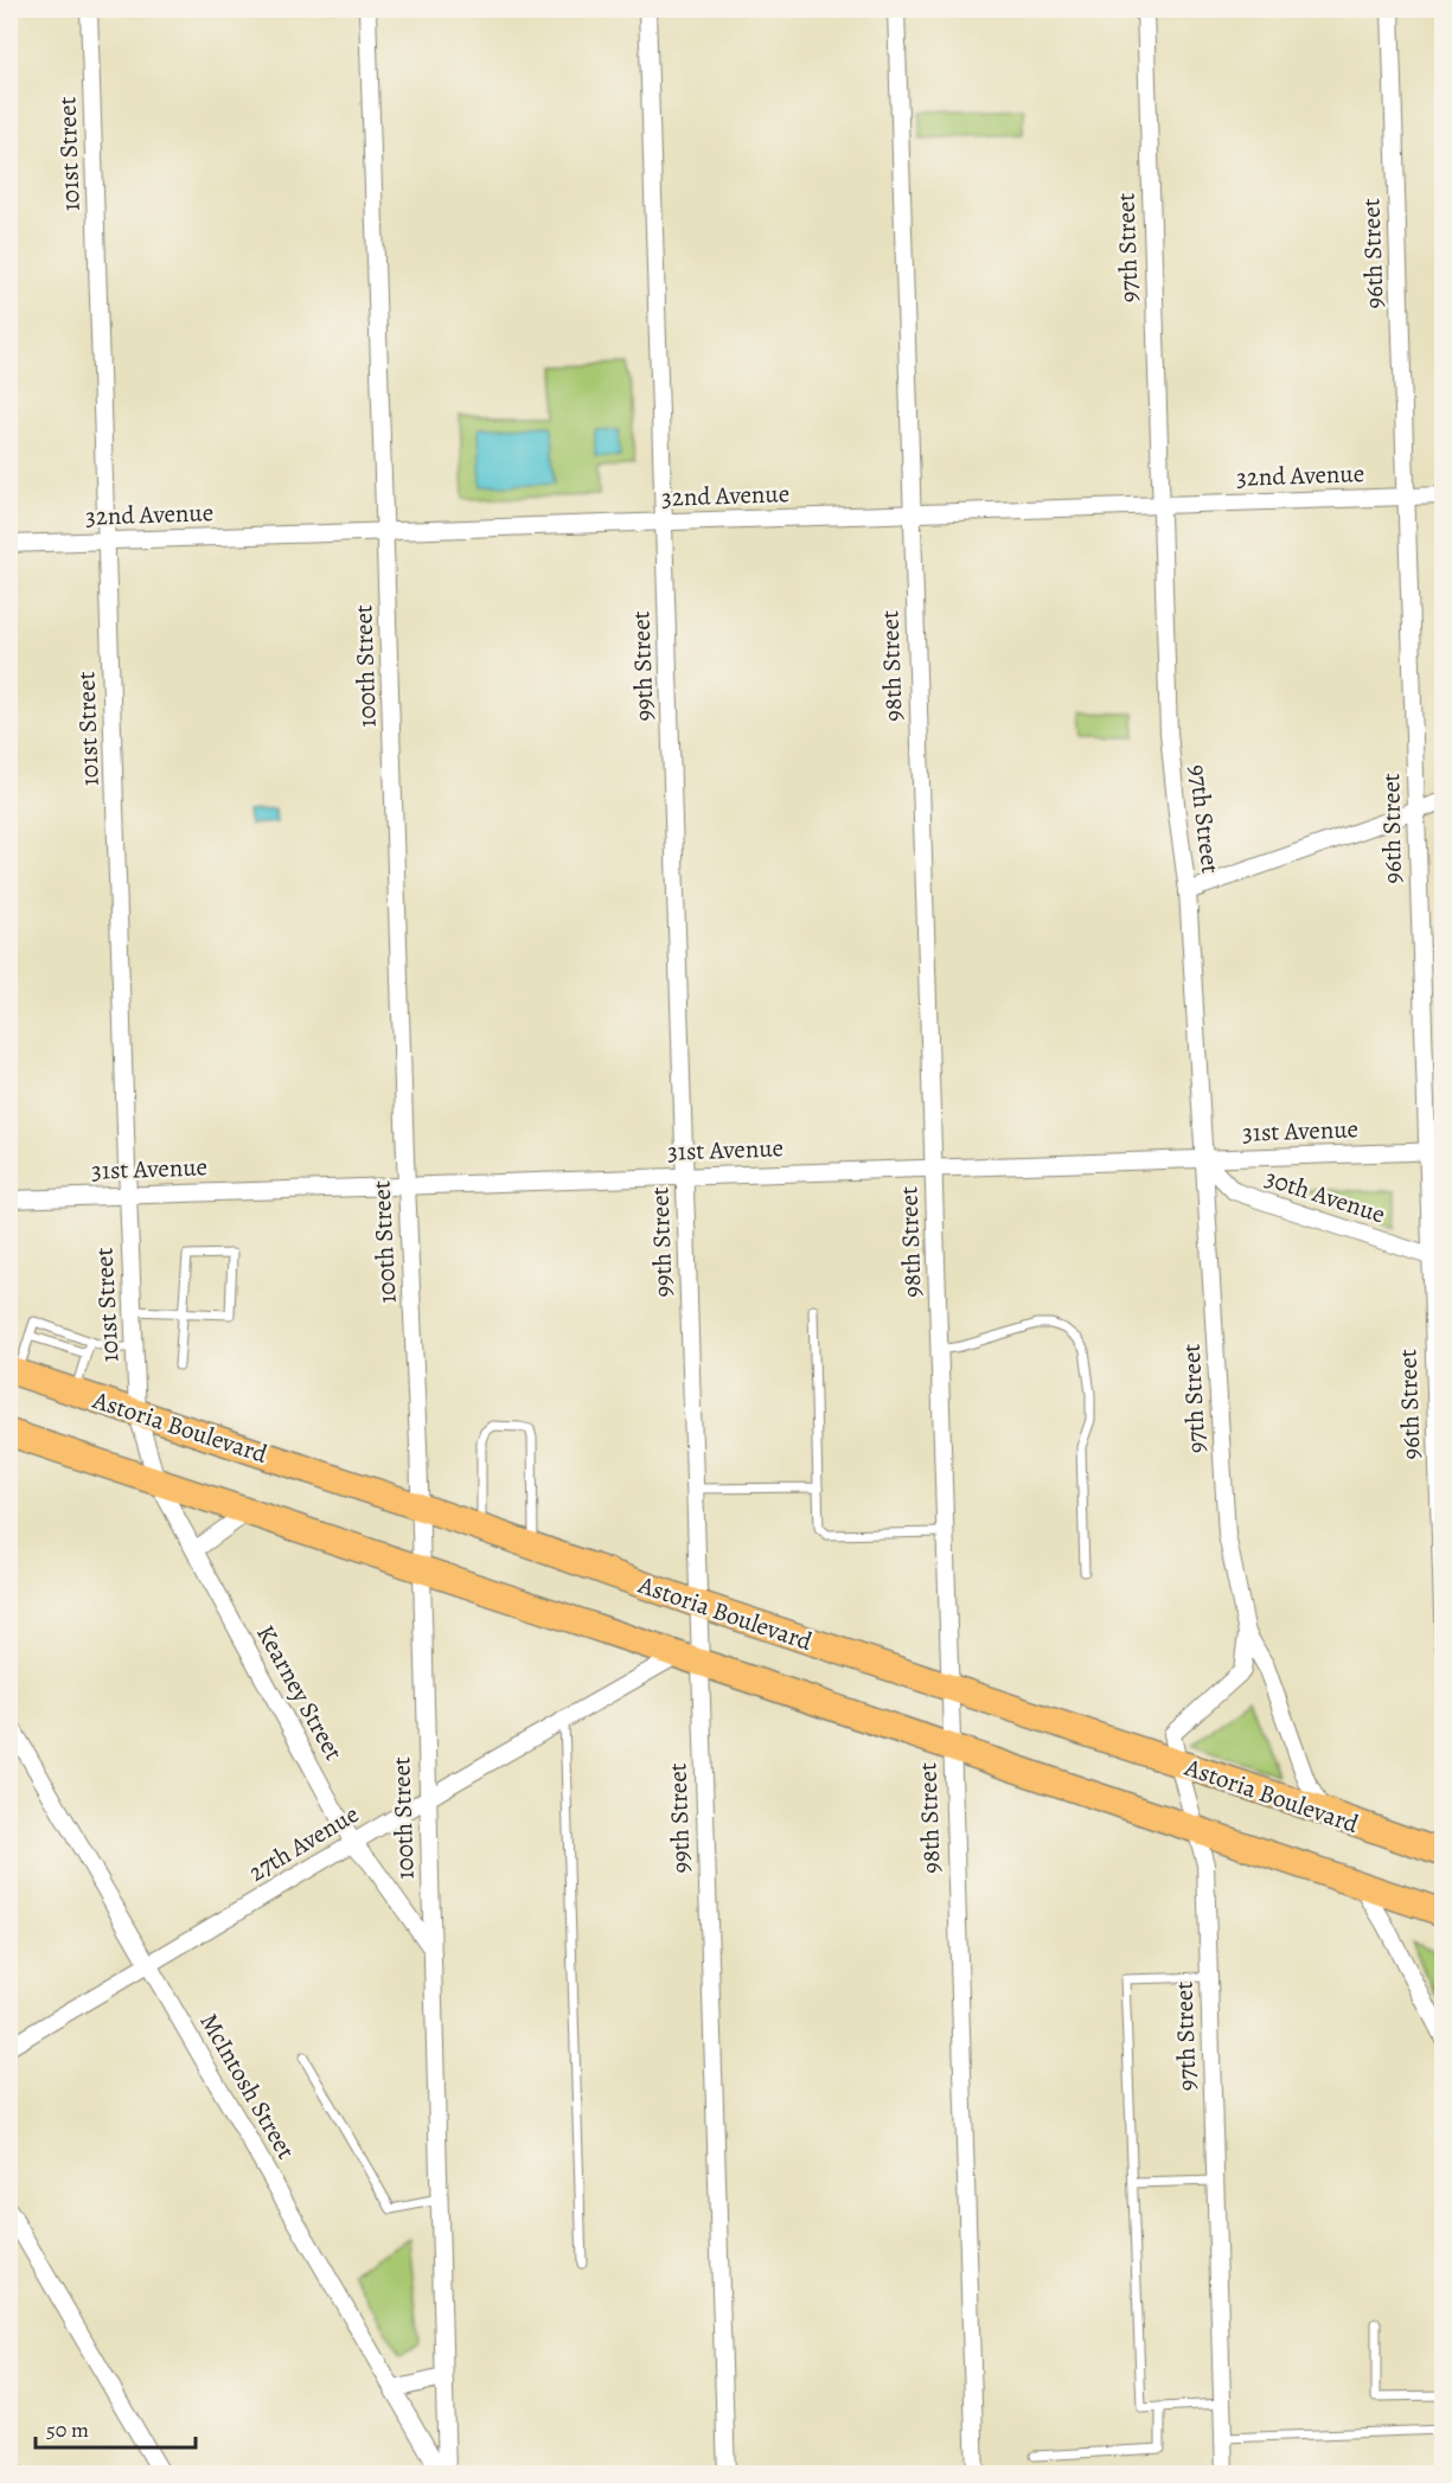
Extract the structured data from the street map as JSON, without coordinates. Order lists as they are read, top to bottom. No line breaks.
{"streets":{"main road":["Astoria Boulevard"],"street":["101st Street","97th Street","96th Street","32nd Avenue","100th Street","99th Street","98th Street","31st Avenue","30th Avenue","Kearney Street","27th Avenue","McIntosh Street"]},"crossings":[["101st Street","32nd Avenue"],["101st Street","31st Avenue"],["101st Street","Astoria Boulevard"],["101st Street","Kearney Street"],["97th Street","32nd Avenue"],["97th Street","31st Avenue"],["97th Street","30th Avenue"],["97th Street","Astoria Boulevard"],["96th Street","32nd Avenue"],["96th Street","31st Avenue"],["96th Street","30th Avenue"],["32nd Avenue","100th Street"],["32nd Avenue","99th Street"],["32nd Avenue","98th Street"],["100th Street","31st Avenue"],["100th Street","Astoria Boulevard"],["100th Street","Kearney Street"],["100th Street","27th Avenue"],["100th Street","McIntosh Street"],["99th Street","31st Avenue"],["99th Street","Astoria Boulevard"],["99th Street","27th Avenue"],["98th Street","31st Avenue"],["98th Street","Astoria Boulevard"],["31st Avenue","30th Avenue"],["Kearney Street","27th Avenue"],["27th Avenue","McIntosh Street"]],"scale_bar":"50 m"}
